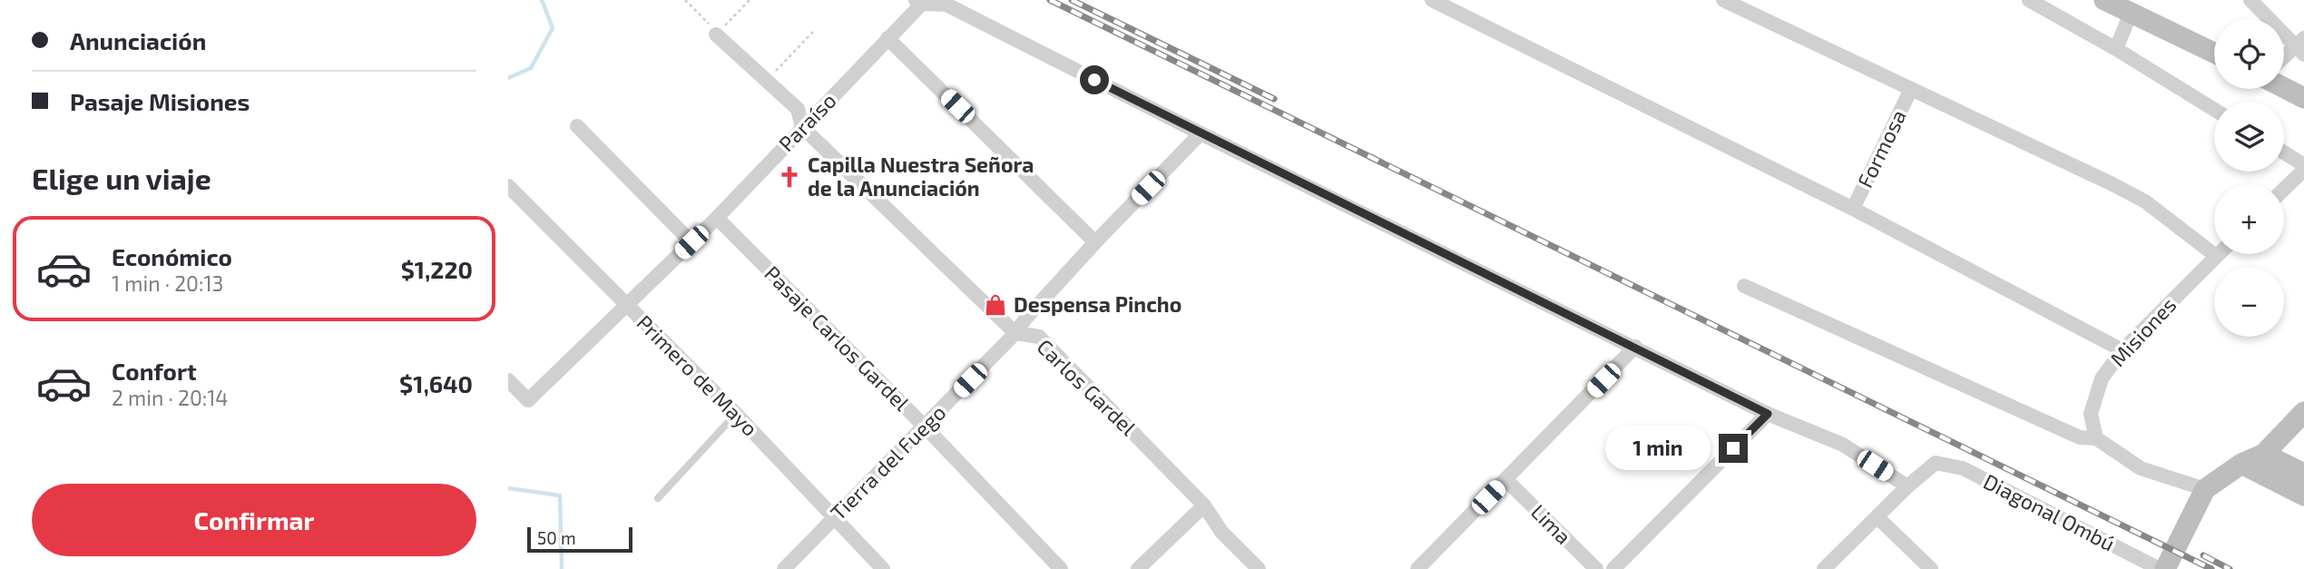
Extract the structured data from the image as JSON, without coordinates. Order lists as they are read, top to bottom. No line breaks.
{"streets":{"street":["Paraíso","Formosa","Misiones","Pasaje Carlos Gardel","Primero de Mayo","Carlos Gardel","Tierra del Fuego","Diagonal Ombú","Lima"]},"crossings":[["Paraíso","Pasaje Carlos Gardel"],["Paraíso","Primero de Mayo"],["Paraíso","Carlos Gardel"],["Pasaje Carlos Gardel","Tierra del Fuego"],["Primero de Mayo","Tierra del Fuego"],["Carlos Gardel","Tierra del Fuego"]],"places":{"church":["Capilla Nuestra Señora de la Anunciación"],"shop":["Despensa Pincho"]},"scale_bar":"50 m","page":{"banner":["Anunciación","Pasaje Misiones"],"map_buttons":["+","−"],"heading":"Elige un viaje","list":[{"name":"Económico","note":"1 min · 20:13","value":"$1,220"},{"name":"Confort","note":"2 min · 20:14","value":"$1,640"}],"bubble":"1 min","buttons":"Confirmar","scale":"50 m"}}
